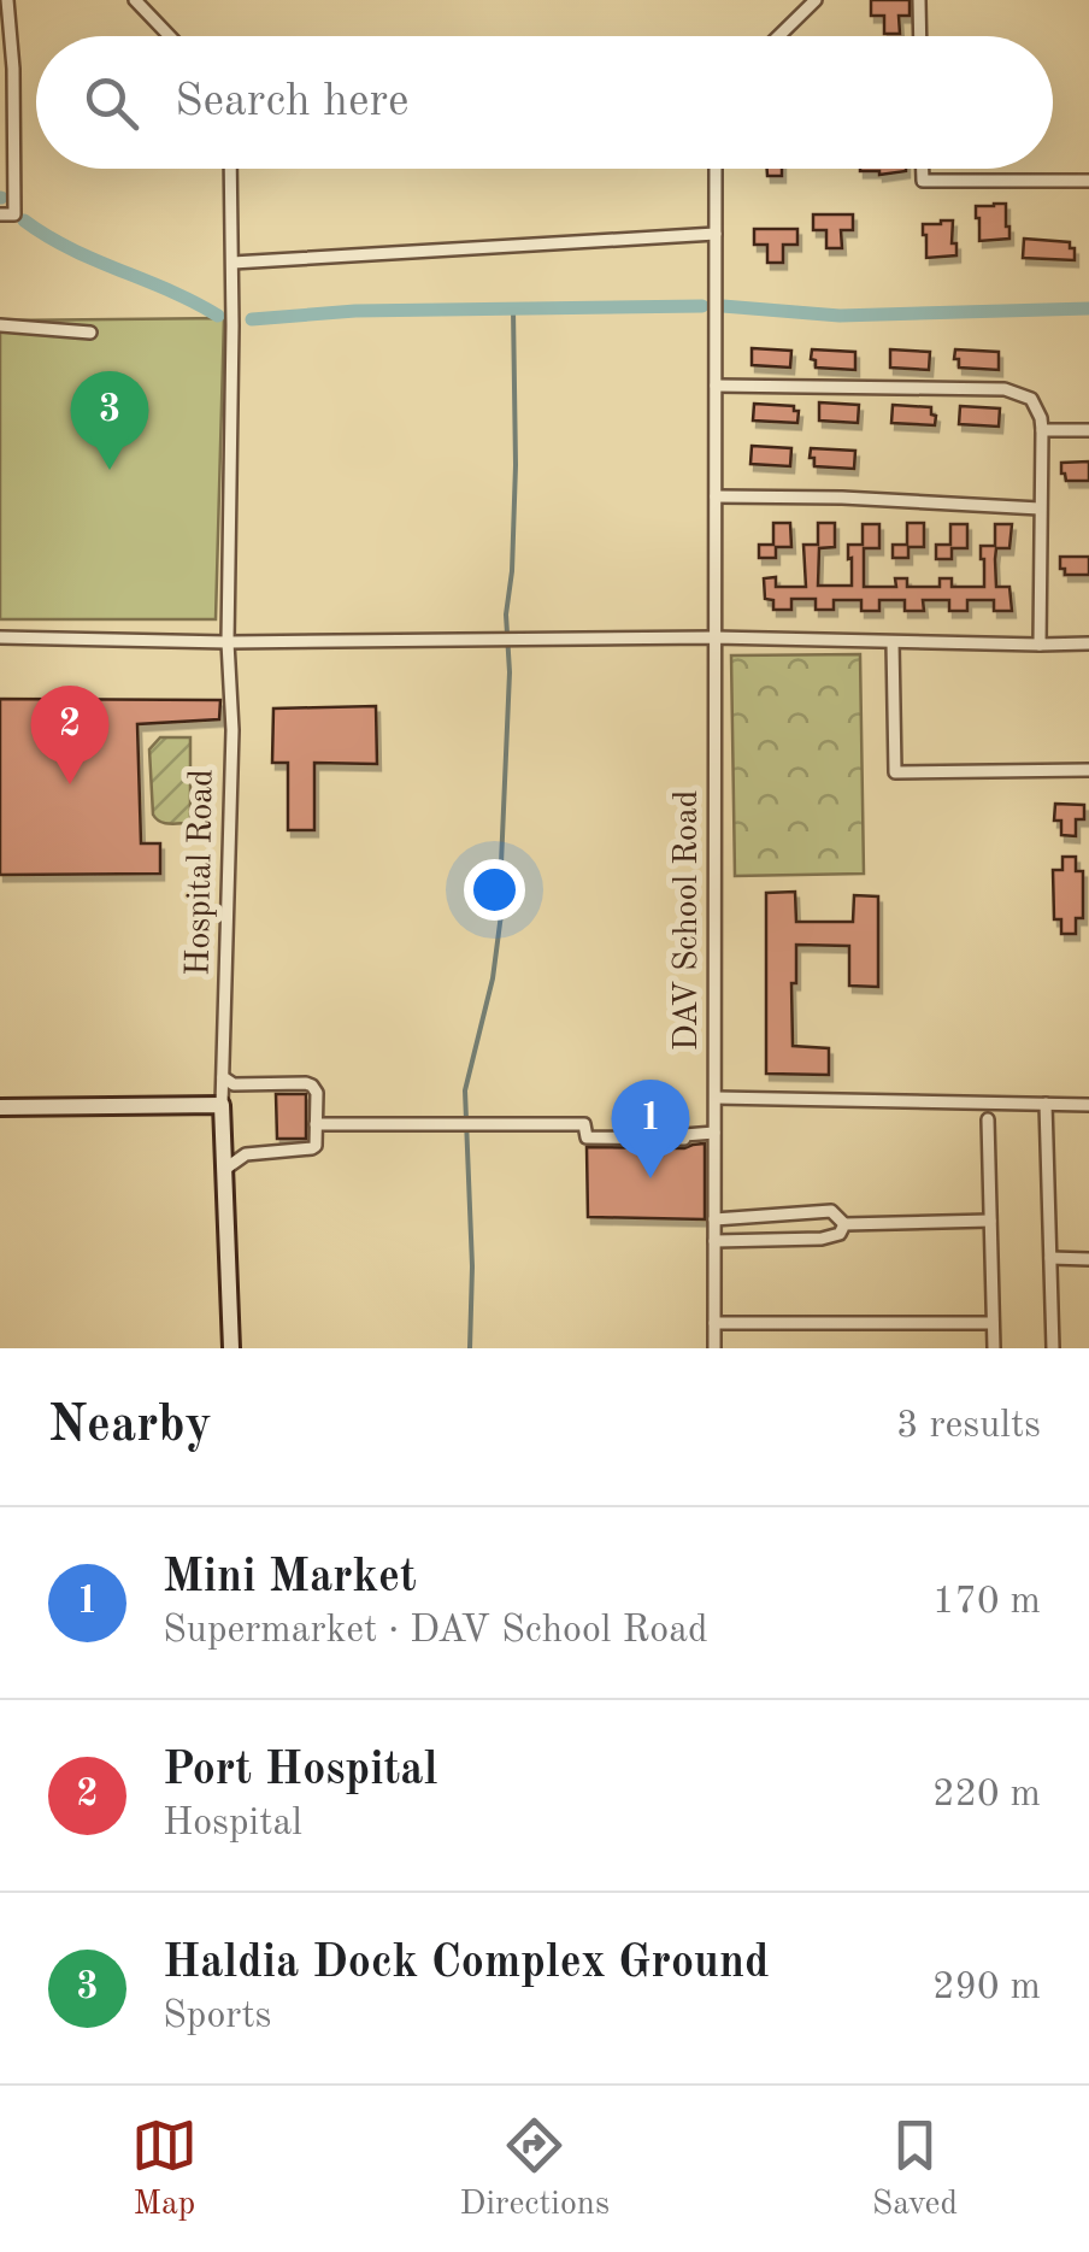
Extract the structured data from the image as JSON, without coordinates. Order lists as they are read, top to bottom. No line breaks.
{"streets":{"street":["Hospital Road","DAV School Road"]},"page":{"search":"Search here","pins":["3","2","1"],"heading":["Nearby","3 results"],"list":[{"mark":"1","name":"Mini Market","note":"Supermarket · DAV School Road","value":"170 m"},{"mark":"2","name":"Port Hospital","note":"Hospital","value":"220 m"},{"mark":"3","name":"Haldia Dock Complex Ground","note":"Sports","value":"290 m"}],"nav":["Map","Directions","Saved"]}}
